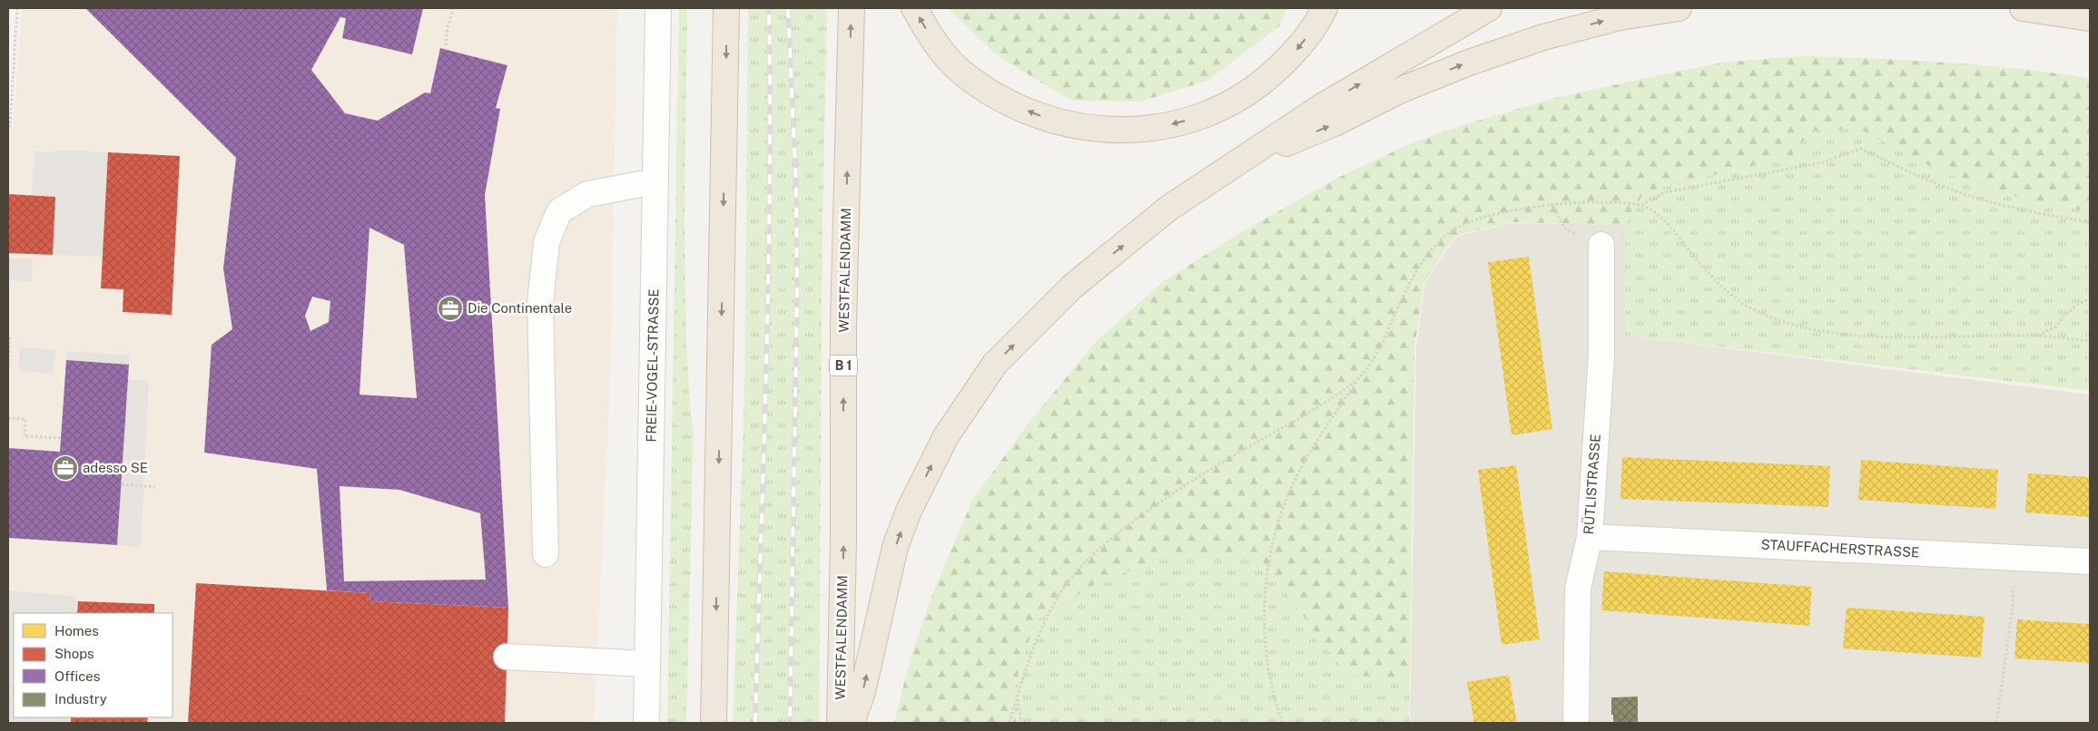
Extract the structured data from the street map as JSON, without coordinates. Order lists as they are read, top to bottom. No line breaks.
{"streets":{"highway":["WESTFALENDAMM","B 1"],"street":["FREIE-VOGEL-STRASSE","RÜTLISTRASSE","STAUFFACHERSTRASSE"]},"crossings":[["RÜTLISTRASSE","STAUFFACHERSTRASSE"]],"places":{"office":["Die Continentale","adesso SE"]},"legend":["Homes","Shops","Offices","Industry"]}
